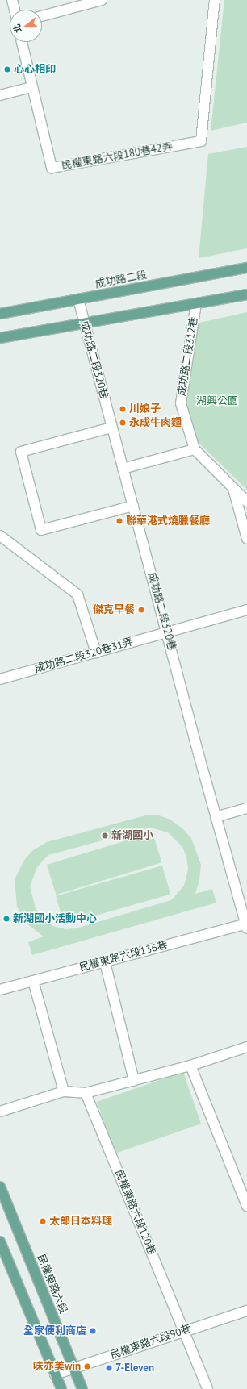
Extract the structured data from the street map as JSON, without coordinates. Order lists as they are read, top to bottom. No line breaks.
{"streets":{"main road":["成功路二段","民權東路六段"],"street":["民權東路六段180巷42弄","成功路二段312巷","成功路二段320巷","成功路二段320巷31弄","民權東路六段136巷","民權東路六段120巷","民權東路六段90巷"]},"crossings":[["成功路二段","成功路二段320巷"],["成功路二段320巷","成功路二段320巷31弄"],["成功路二段320巷","民權東路六段136巷"],["民權東路六段120巷","民權東路六段90巷"],["民權東路六段","民權東路六段90巷"]],"parks":["湖興公園"],"places":["心心相印","川娘子","永成牛肉麵","聯華港式燒臘餐廳","傑克早餐","新湖國小","新湖國小活動中心","太郎日本料理","全家便利商店","味亦美win","7-Eleven"],"north":"left"}
